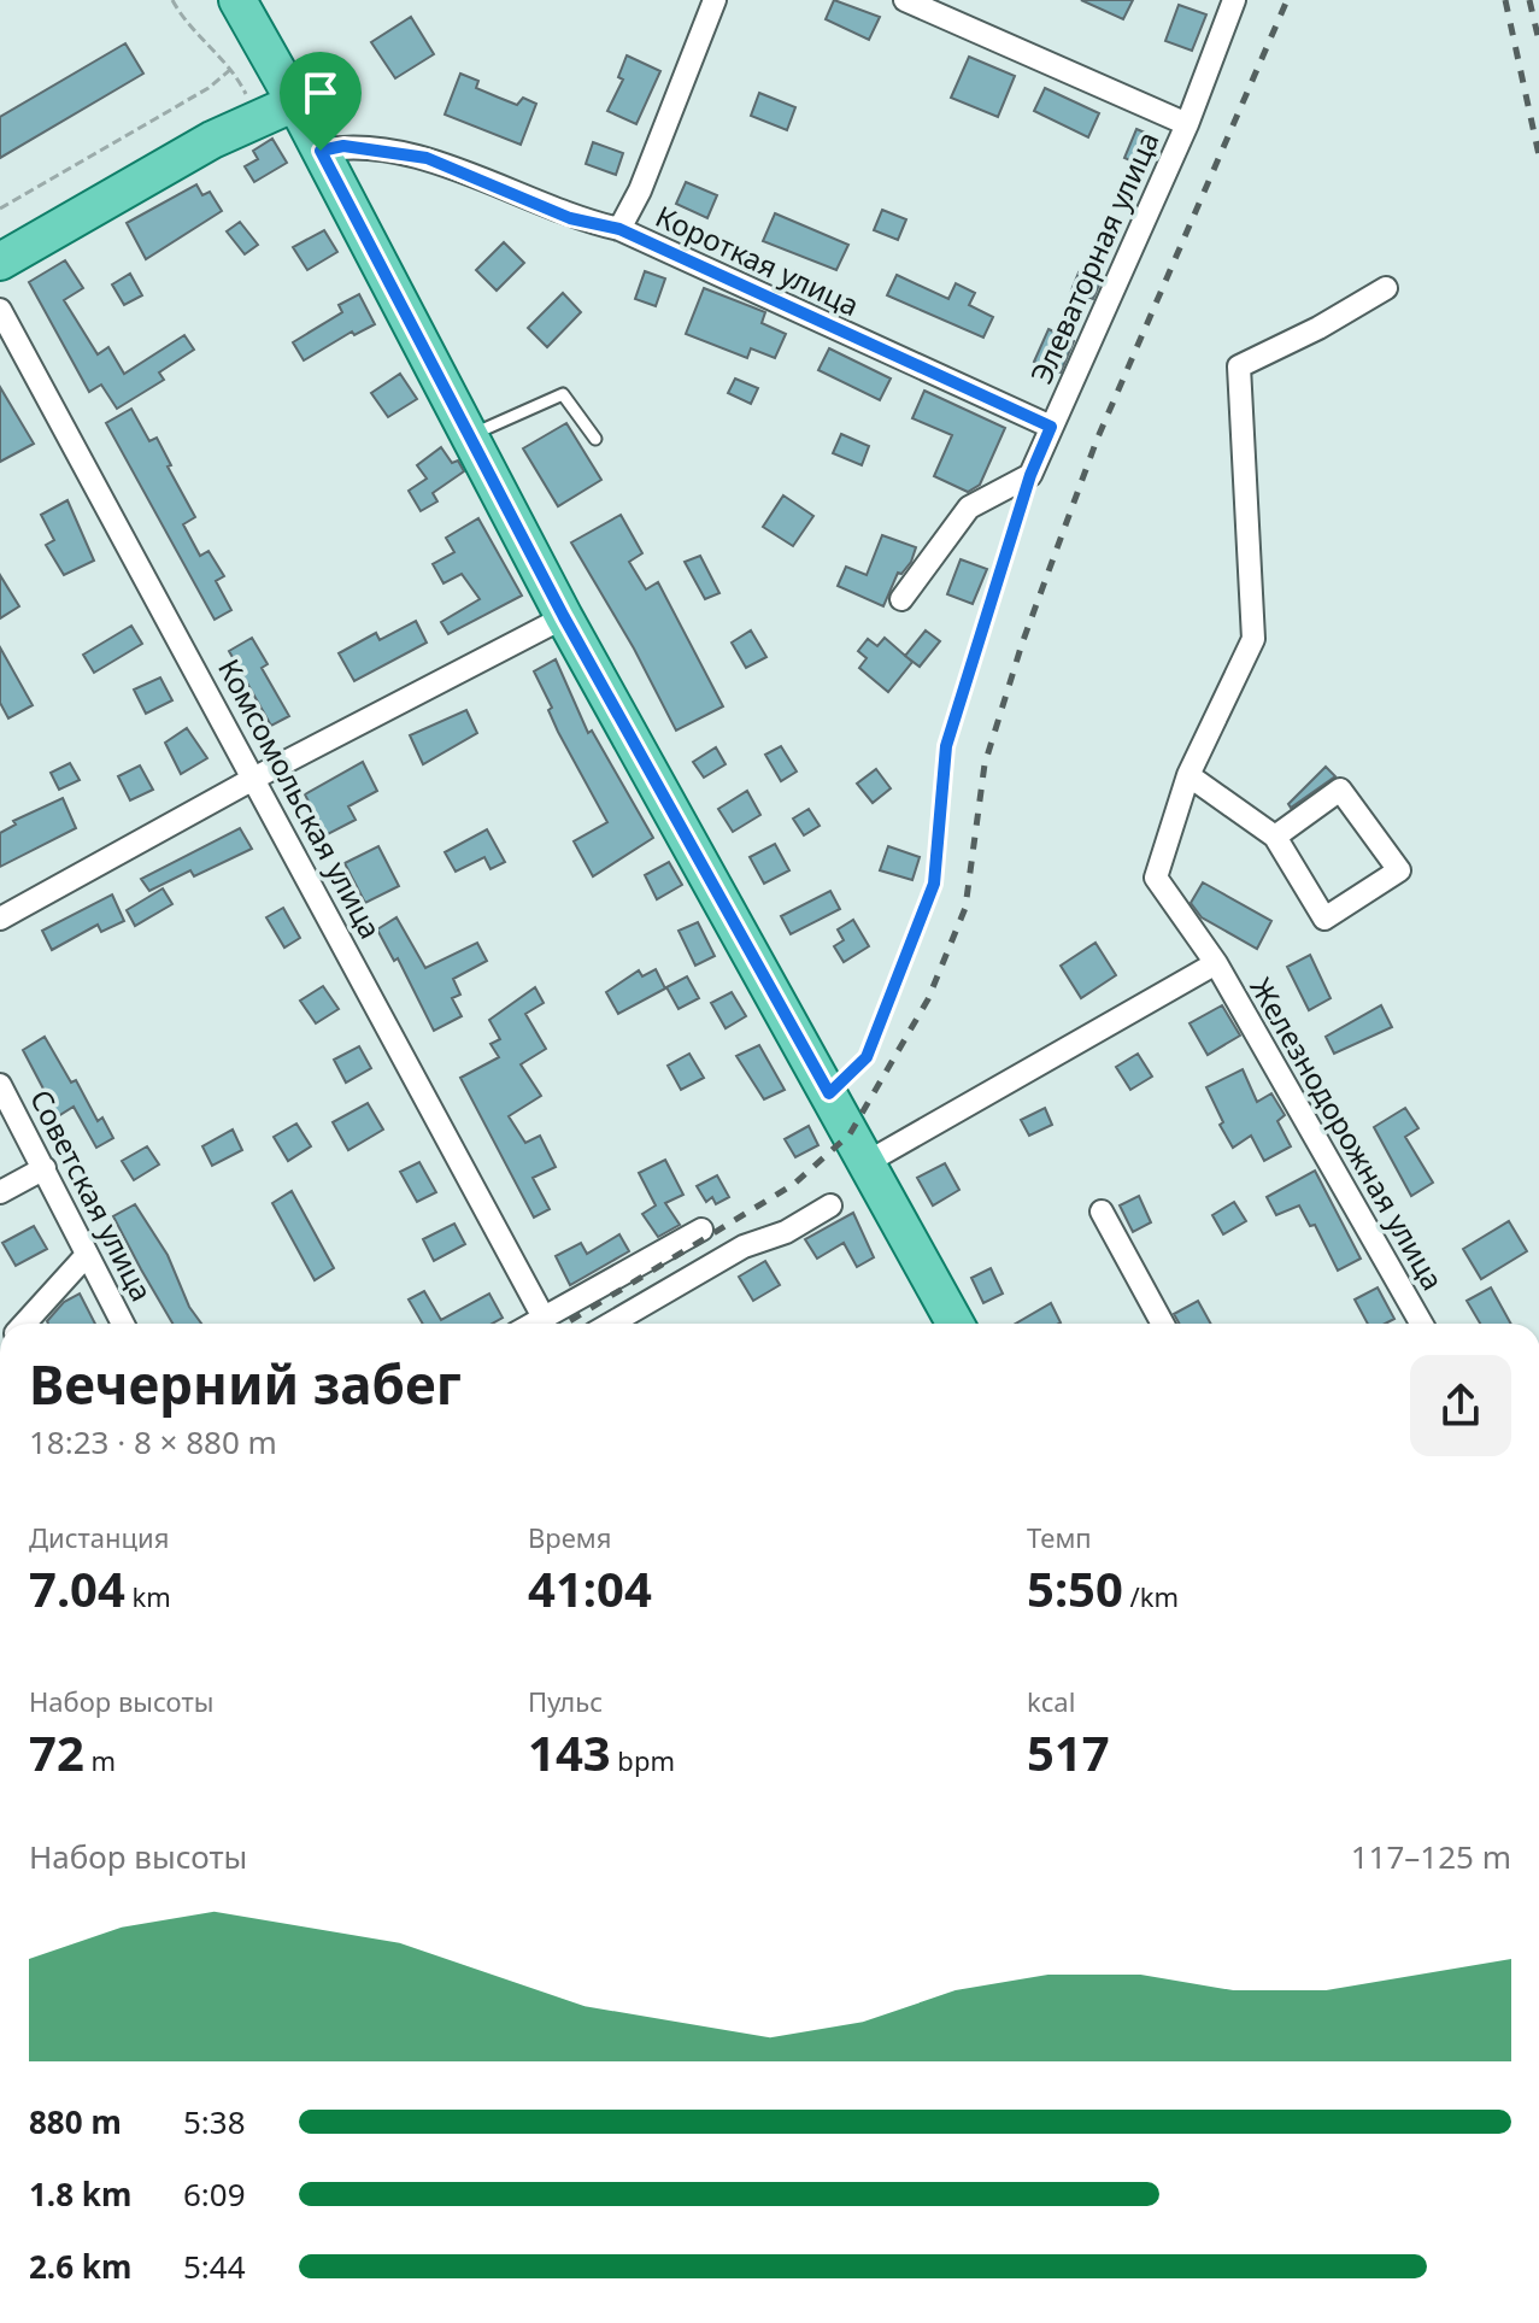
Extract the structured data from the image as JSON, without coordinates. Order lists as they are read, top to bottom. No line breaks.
{"streets":{"street":["Элеваторная улица","Короткая улица","Комсомольская улица","Железнодорожная улица","Советская улица"]},"crossings":[["Элеваторная улица","Короткая улица"]],"page":{"heading":["Вечерний забег","18:23 · 8 × 880 m"],"stats":[["Дистанция","7.04 km"],["Время","41:04"],["Темп","5:50 /km"],["Набор высоты","72 m"],["Пульс","143 bpm"],["kcal","517"]],"chart":["Набор высоты","117–125 m"],"list":[{"name":"880 m","note":"5:38"},{"name":"1.8 km","note":"6:09"},{"name":"2.6 km","note":"5:44"}]}}
